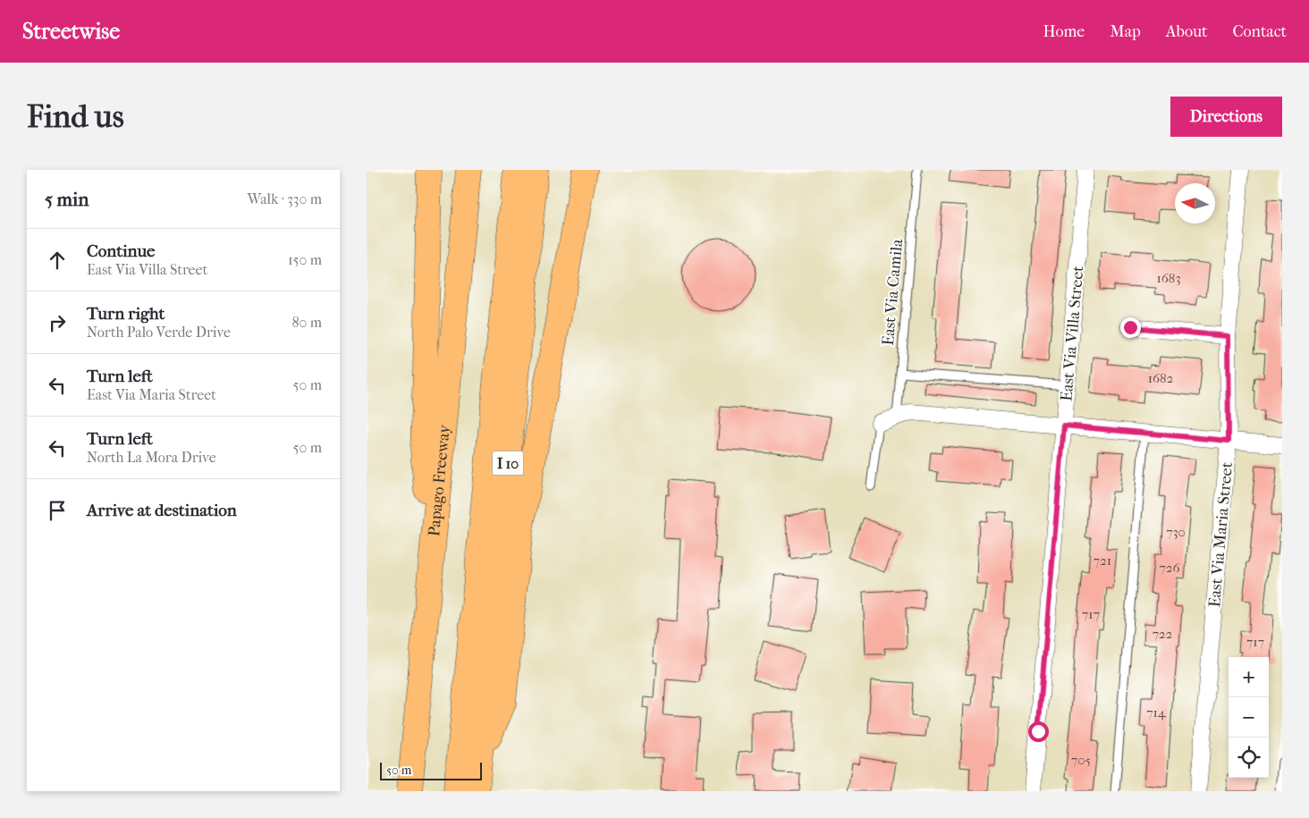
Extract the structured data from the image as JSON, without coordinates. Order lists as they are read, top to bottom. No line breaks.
{"streets":{"highway":["I 10","Papago Freeway"],"street":["East Via Villa Street","East Via Maria Street"],"lane":["East Via Camila"]},"house_numbers":["1683","1682","730","721","726","717","722","717","714","705"],"scale_bar":"50 m","north":"left","page":{"header":"Streetwise","nav":["Home","Map","About","Contact"],"buttons":"Directions","title":"Find us","heading":["5 min","Walk · 330 m"],"list":[["Continue","East Via Villa Street","150 m"],["Turn right","North Palo Verde Drive","80 m"],["Turn left","East Via Maria Street","50 m"],["Turn left","North La Mora Drive","50 m"],"Arrive at destination"],"map_buttons":["+","−"],"scale":"50 m"}}
